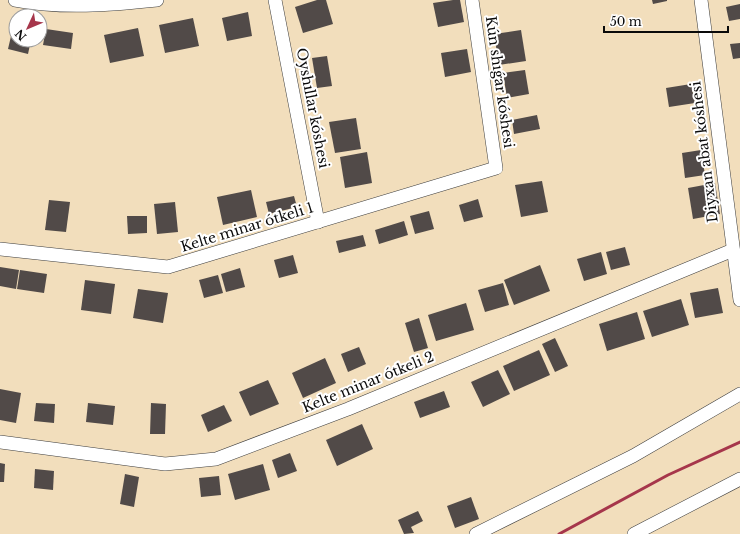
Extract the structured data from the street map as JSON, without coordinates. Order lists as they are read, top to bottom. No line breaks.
{"streets":{"street":["Kún shıǵar kóshesi","Oyshıllar kóshesi","Diyxan abat kóshesi","Kelte minar ótkeli 1","Kelte minar ótkeli 2"]},"crossings":[["Kún shıǵar kóshesi","Kelte minar ótkeli 1"],["Oyshıllar kóshesi","Kelte minar ótkeli 1"],["Diyxan abat kóshesi","Kelte minar ótkeli 2"]],"scale_bar":"50 m","north":"bottom left"}
